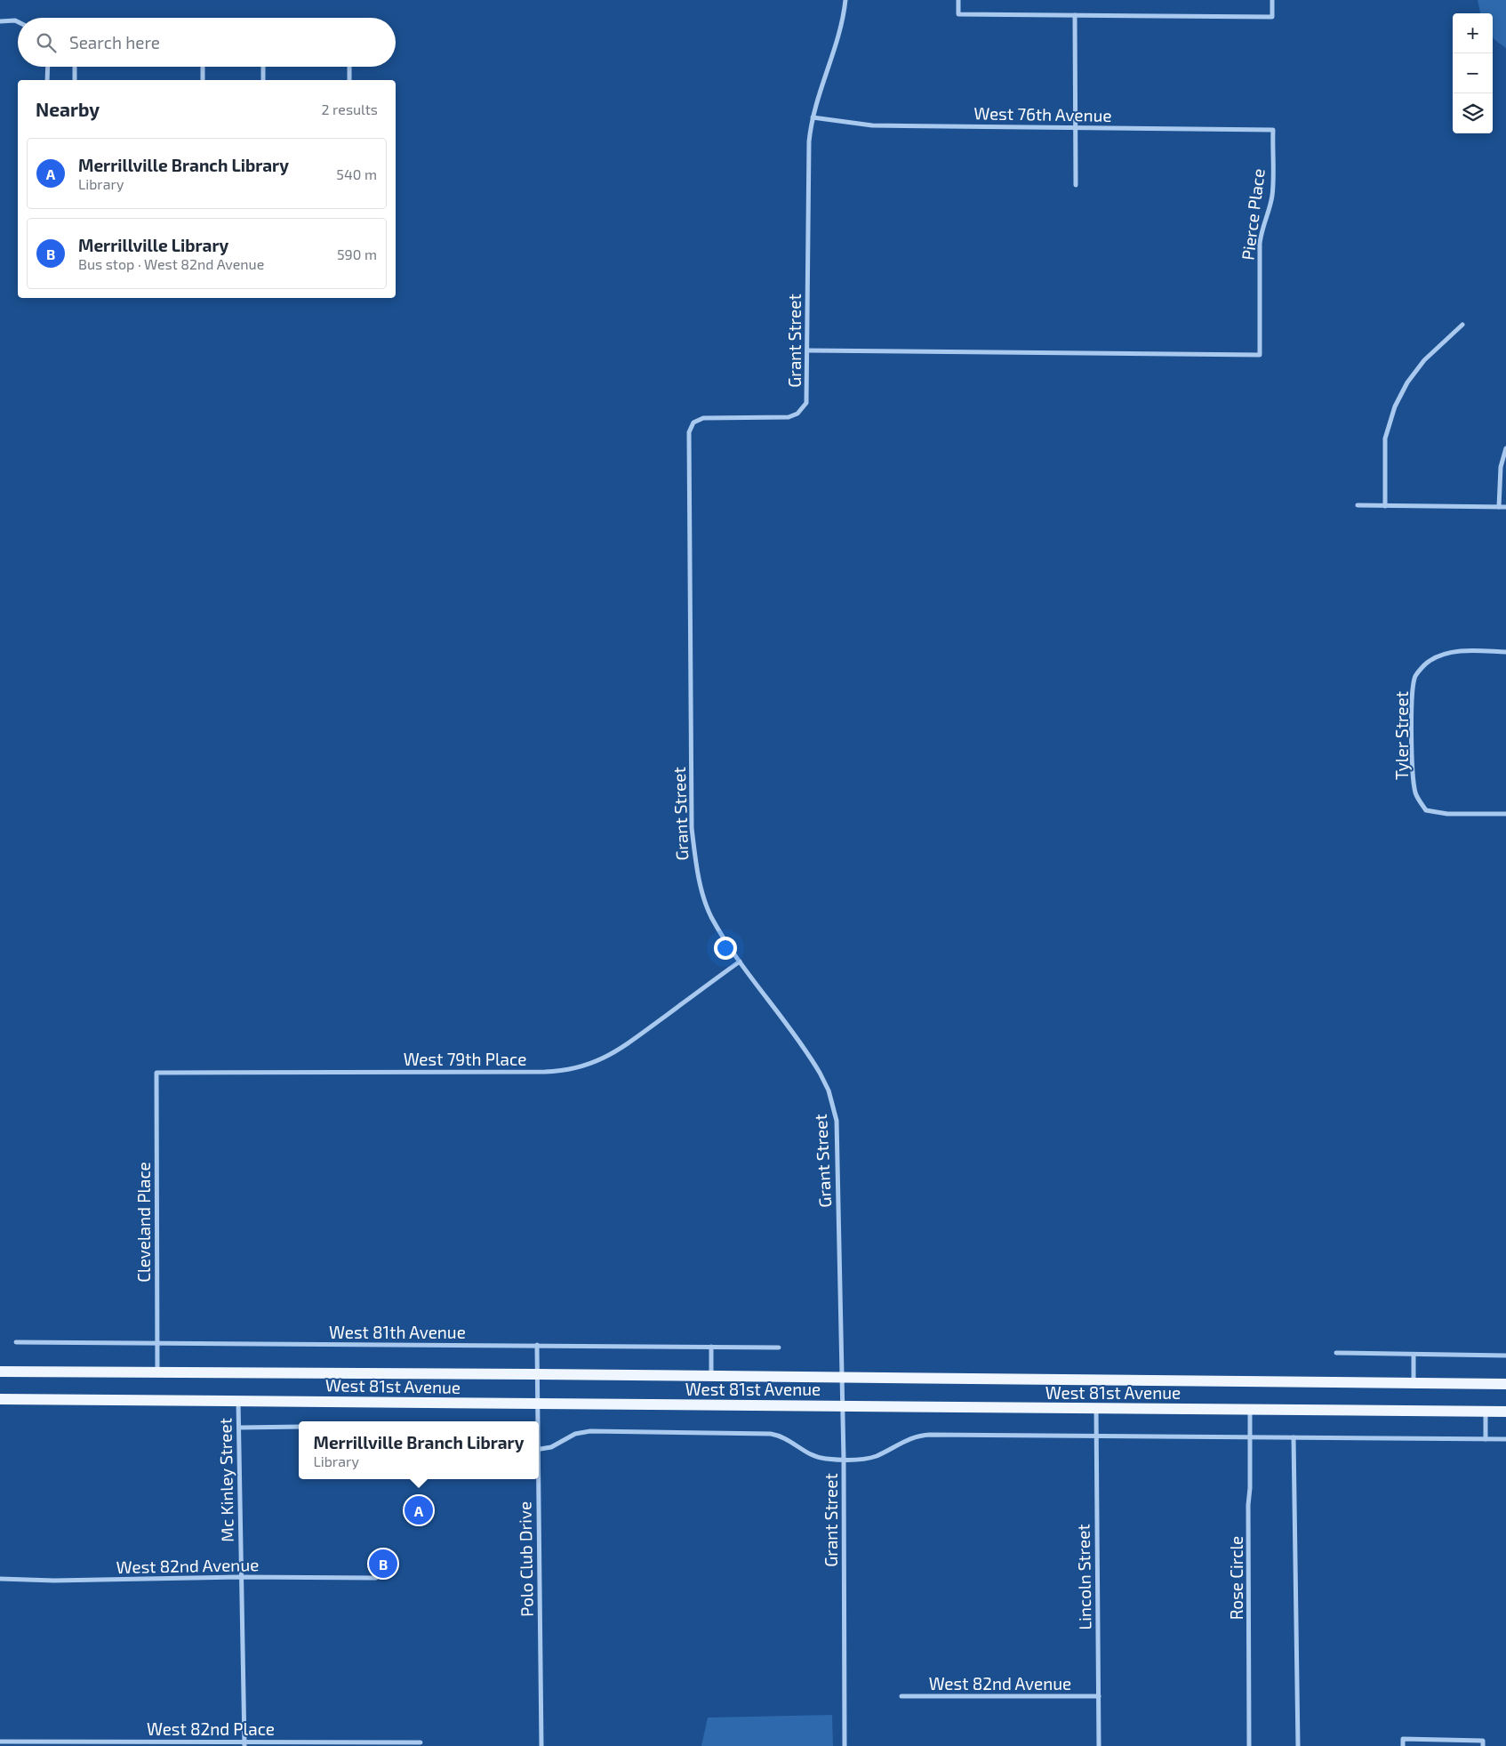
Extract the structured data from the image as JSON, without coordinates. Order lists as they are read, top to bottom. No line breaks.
{"streets":{"main road":["West 81st Avenue"],"street":["West 76th Avenue","Pierce Place","Grant Street","Tyler Street","West 79th Place","Cleveland Place","West 81th Avenue","Mc Kinley Street","Polo Club Drive","West 82nd Avenue","Lincoln Street","Rose Circle","West 82nd Place"]},"crossings":[["West 76th Avenue","Pierce Place"],["West 76th Avenue","Grant Street"],["Pierce Place","Grant Street"],["Grant Street","West 79th Place"],["Grant Street","West 81st Avenue"],["West 79th Place","Cleveland Place"],["Cleveland Place","West 81th Avenue"],["Cleveland Place","West 81st Avenue"],["West 81th Avenue","Polo Club Drive"],["West 81st Avenue","Mc Kinley Street"],["West 81st Avenue","Polo Club Drive"],["West 81st Avenue","Lincoln Street"],["West 81st Avenue","Rose Circle"],["Mc Kinley Street","West 82nd Avenue"],["Mc Kinley Street","West 82nd Place"],["West 82nd Avenue","Lincoln Street"]],"page":{"map_buttons":["+","−"],"search":"Search here","heading":["Nearby","2 results"],"list":[{"mark":"A","name":"Merrillville Branch Library","note":"Library","value":"540 m"},{"mark":"B","name":"Merrillville Library","note":"Bus stop · West 82nd Avenue","value":"590 m"}],"popup":["Merrillville Branch Library","Library"],"pins":["A","B"]}}
